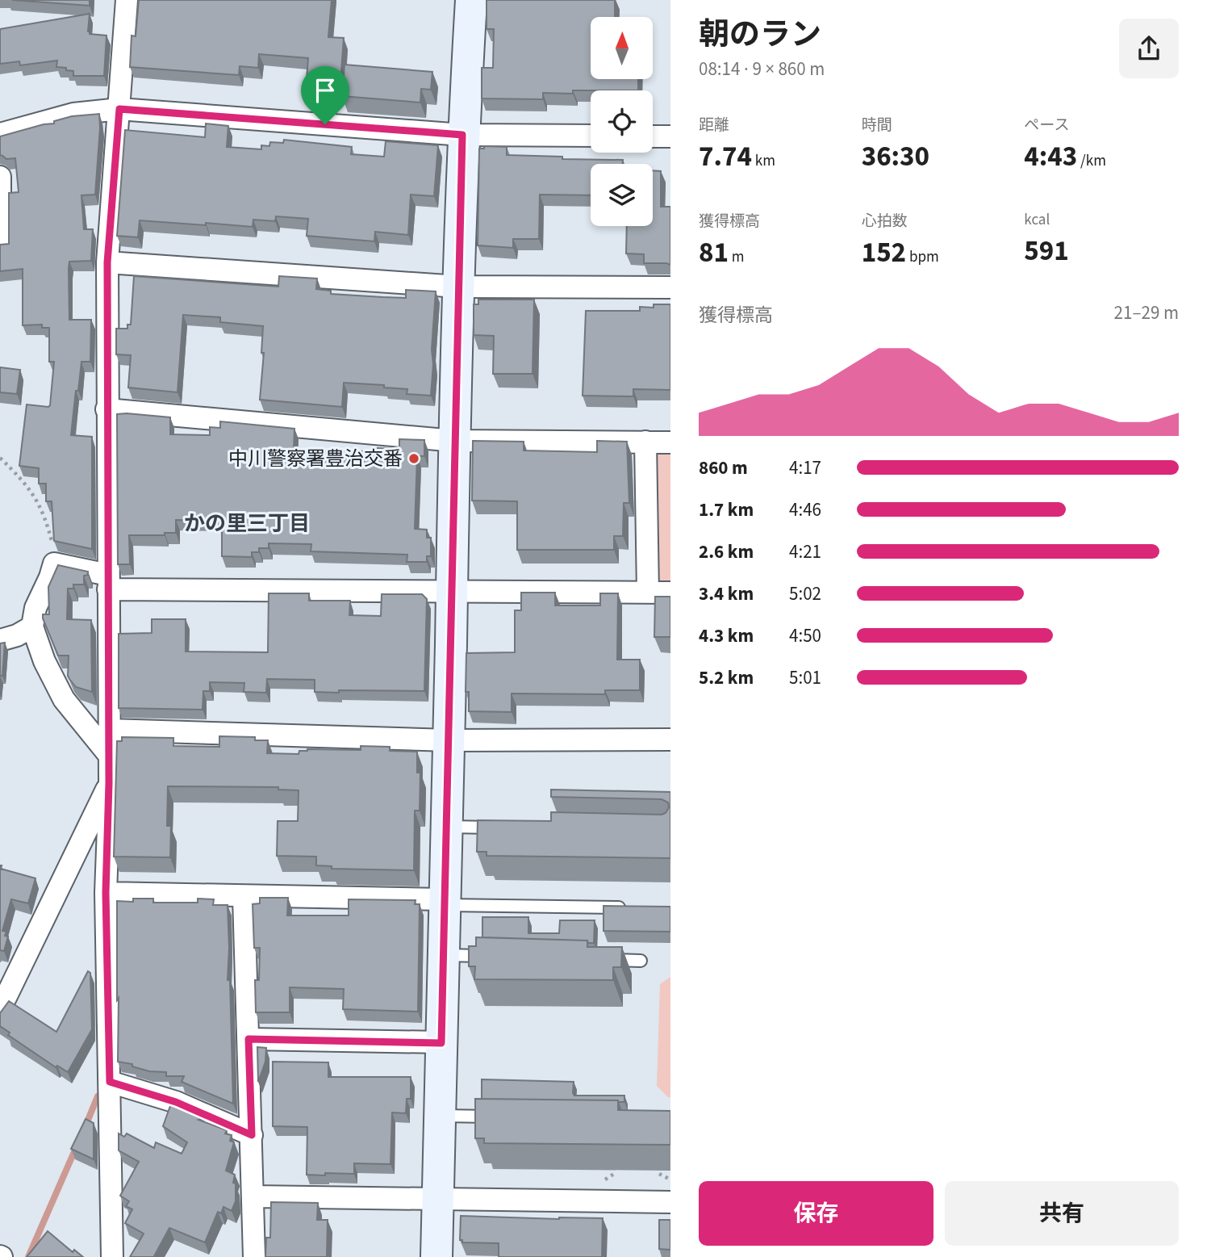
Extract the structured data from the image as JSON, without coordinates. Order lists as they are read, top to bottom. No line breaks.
{"districts":["かの里三丁目"],"places":["中川警察署豊治交番"],"north":"top","page":{"heading":["朝のラン","08:14 · 9 × 860 m"],"stats":[["距離","7.74 km"],["時間","36:30"],["ペース","4:43 /km"],["獲得標高","81 m"],["心拍数","152 bpm"],["kcal","591"]],"chart":["獲得標高","21–29 m"],"list":[{"name":"860 m","note":"4:17"},{"name":"1.7 km","note":"4:46"},{"name":"2.6 km","note":"4:21"},{"name":"3.4 km","note":"5:02"},{"name":"4.3 km","note":"4:50"},{"name":"5.2 km","note":"5:01"}],"buttons":["保存","共有"]}}
